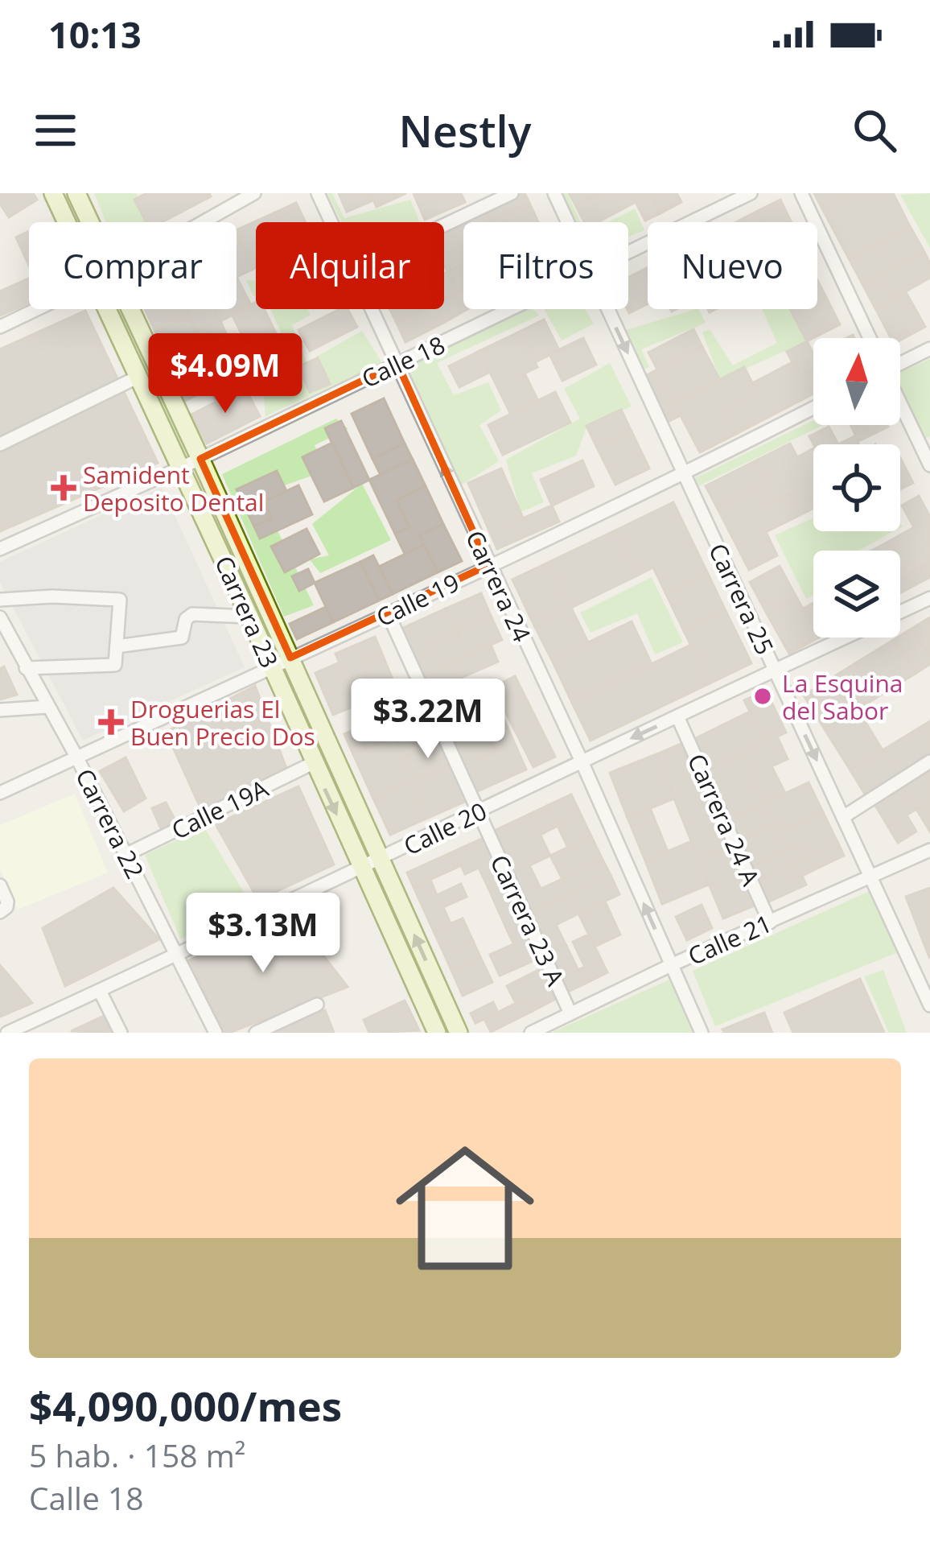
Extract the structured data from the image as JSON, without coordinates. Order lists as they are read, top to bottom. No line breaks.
{"streets":{"street":["Calle 18","Carrera 24","Carrera 25","Calle 19","Carrera 23","Calle 19A","Carrera 24 A","Carrera 22","Calle 20","Carrera 23 A","Calle 21"]},"crossings":[["Calle 18","Carrera 24"],["Calle 18","Carrera 23"],["Carrera 24","Calle 19"],["Carrera 24","Calle 20"],["Carrera 24","Calle 21"],["Carrera 25","Calle 19"],["Carrera 25","Calle 20"],["Carrera 25","Calle 21"],["Calle 19","Carrera 23"],["Calle 19","Carrera 22"],["Calle 19","Carrera 23 A"],["Carrera 23","Calle 19A"],["Carrera 23","Calle 20"],["Calle 19A","Carrera 22"],["Carrera 24 A","Calle 20"],["Carrera 24 A","Calle 21"],["Carrera 22","Calle 20"],["Calle 20","Carrera 23 A"],["Carrera 23 A","Calle 21"]],"one_way":["Carrera 24","Carrera 25"],"places":{"health":["Samident Deposito Dental","Droguerias El Buen Precio Dos"],"other":["La Esquina del Sabor"]},"north":"top","page":{"status":"10:13","header":"Nestly","chip":["Comprar","Alquilar","Filtros","Nuevo"],"price":["$4.09M","$3.22M","$3.13M"],"list":[{"name":"$4,090,000/mes","note":"5 hab. · 158 m² · Calle 18"}]}}
